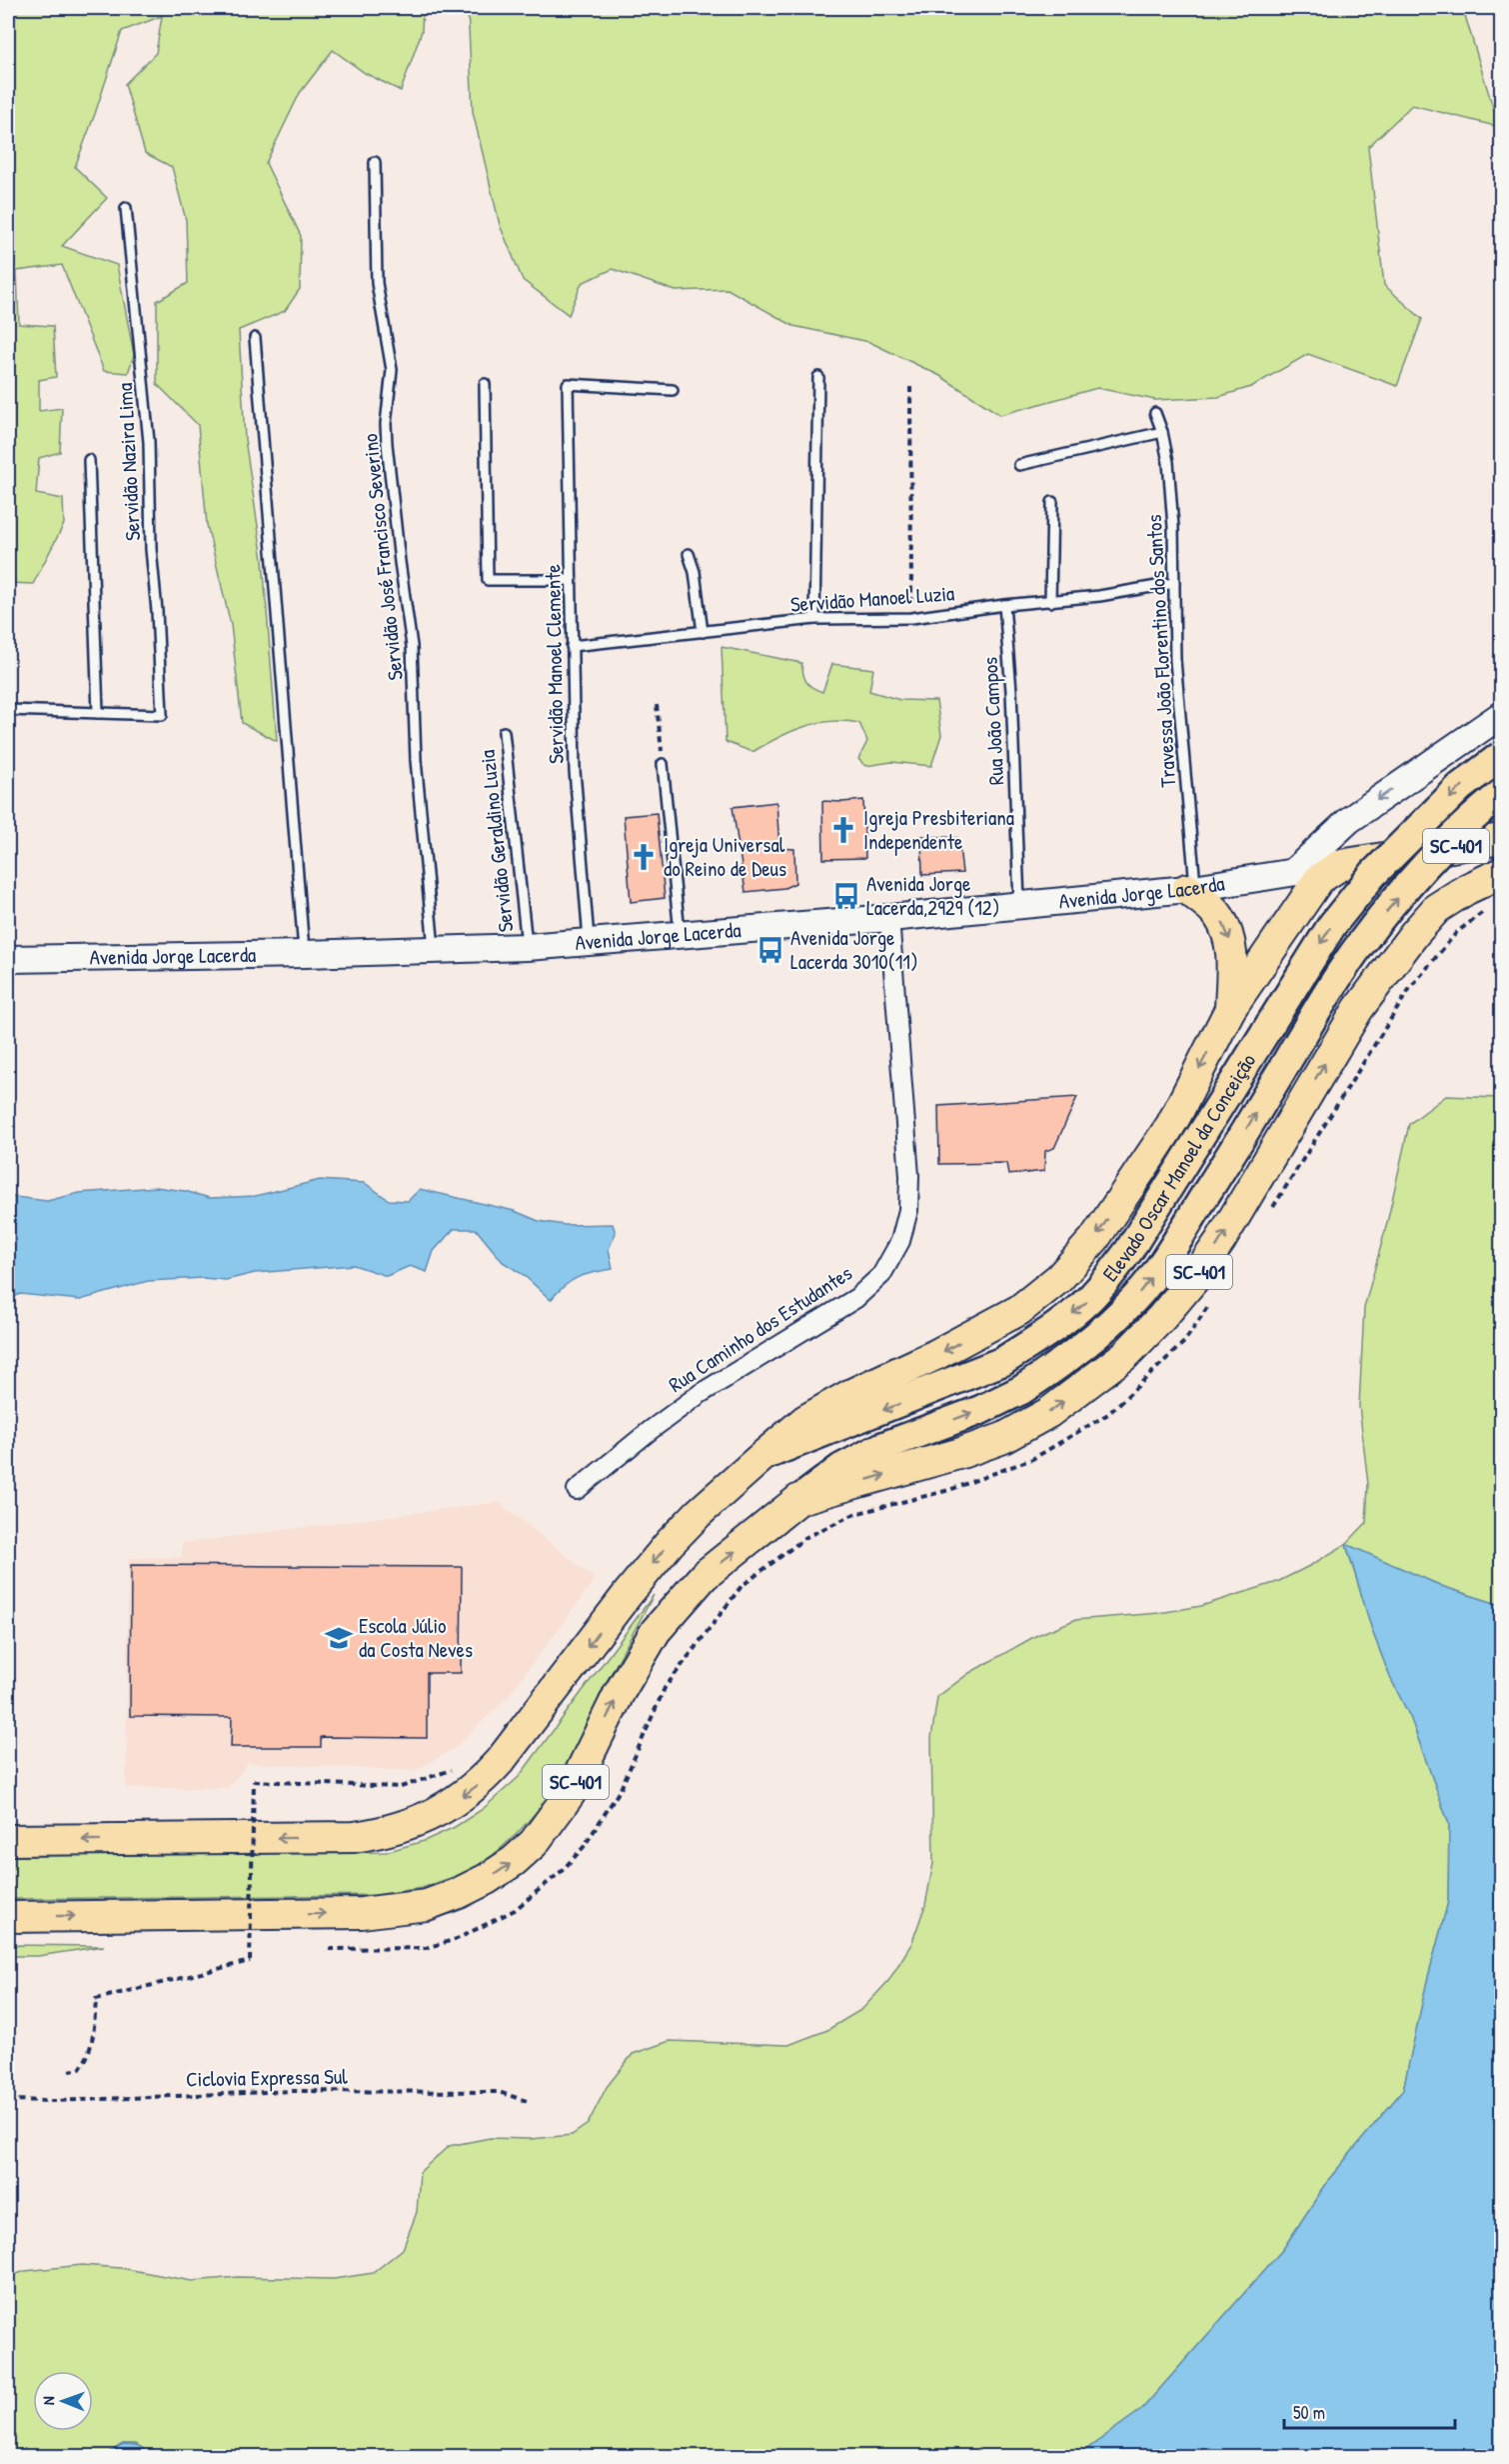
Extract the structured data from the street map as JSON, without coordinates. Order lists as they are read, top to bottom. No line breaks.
{"streets":{"highway":["SC-401"],"main road":["Avenida Jorge Lacerda","Elevado Oscar Manoel da Conceição"],"street":["Rua Caminho dos Estudantes"],"lane":["Servidão Nazira Lima","Servidão José Francisco Severino","Servidão Manoel Luzia","Travessa João Florentino dos Santos","Servidão Manoel Clemente","Rua João Campos","Servidão Geraldino Luzia"],"path":["Ciclovia Expressa Sul"]},"crossings":[["Servidão José Francisco Severino","Avenida Jorge Lacerda"],["Servidão Manoel Luzia","Travessa João Florentino dos Santos"],["Servidão Manoel Luzia","Servidão Manoel Clemente"],["Servidão Manoel Luzia","Rua João Campos"],["Travessa João Florentino dos Santos","Avenida Jorge Lacerda"],["Servidão Manoel Clemente","Avenida Jorge Lacerda"],["Rua João Campos","Avenida Jorge Lacerda"],["Servidão Geraldino Luzia","Avenida Jorge Lacerda"],["SC-401","Avenida Jorge Lacerda"],["SC-401","Elevado Oscar Manoel da Conceição"],["Avenida Jorge Lacerda","Rua Caminho dos Estudantes"]],"places":{"church":["Igreja Presbiteriana Independente","Igreja Universal do Reino de Deus"],"bus stop":["Avenida Jorge Lacerda,2929 (12)","Avenida Jorge Lacerda 3010(11)"],"school or university":["Escola Júlio da Costa Neves"]},"scale_bar":"50 m","north":"left"}
